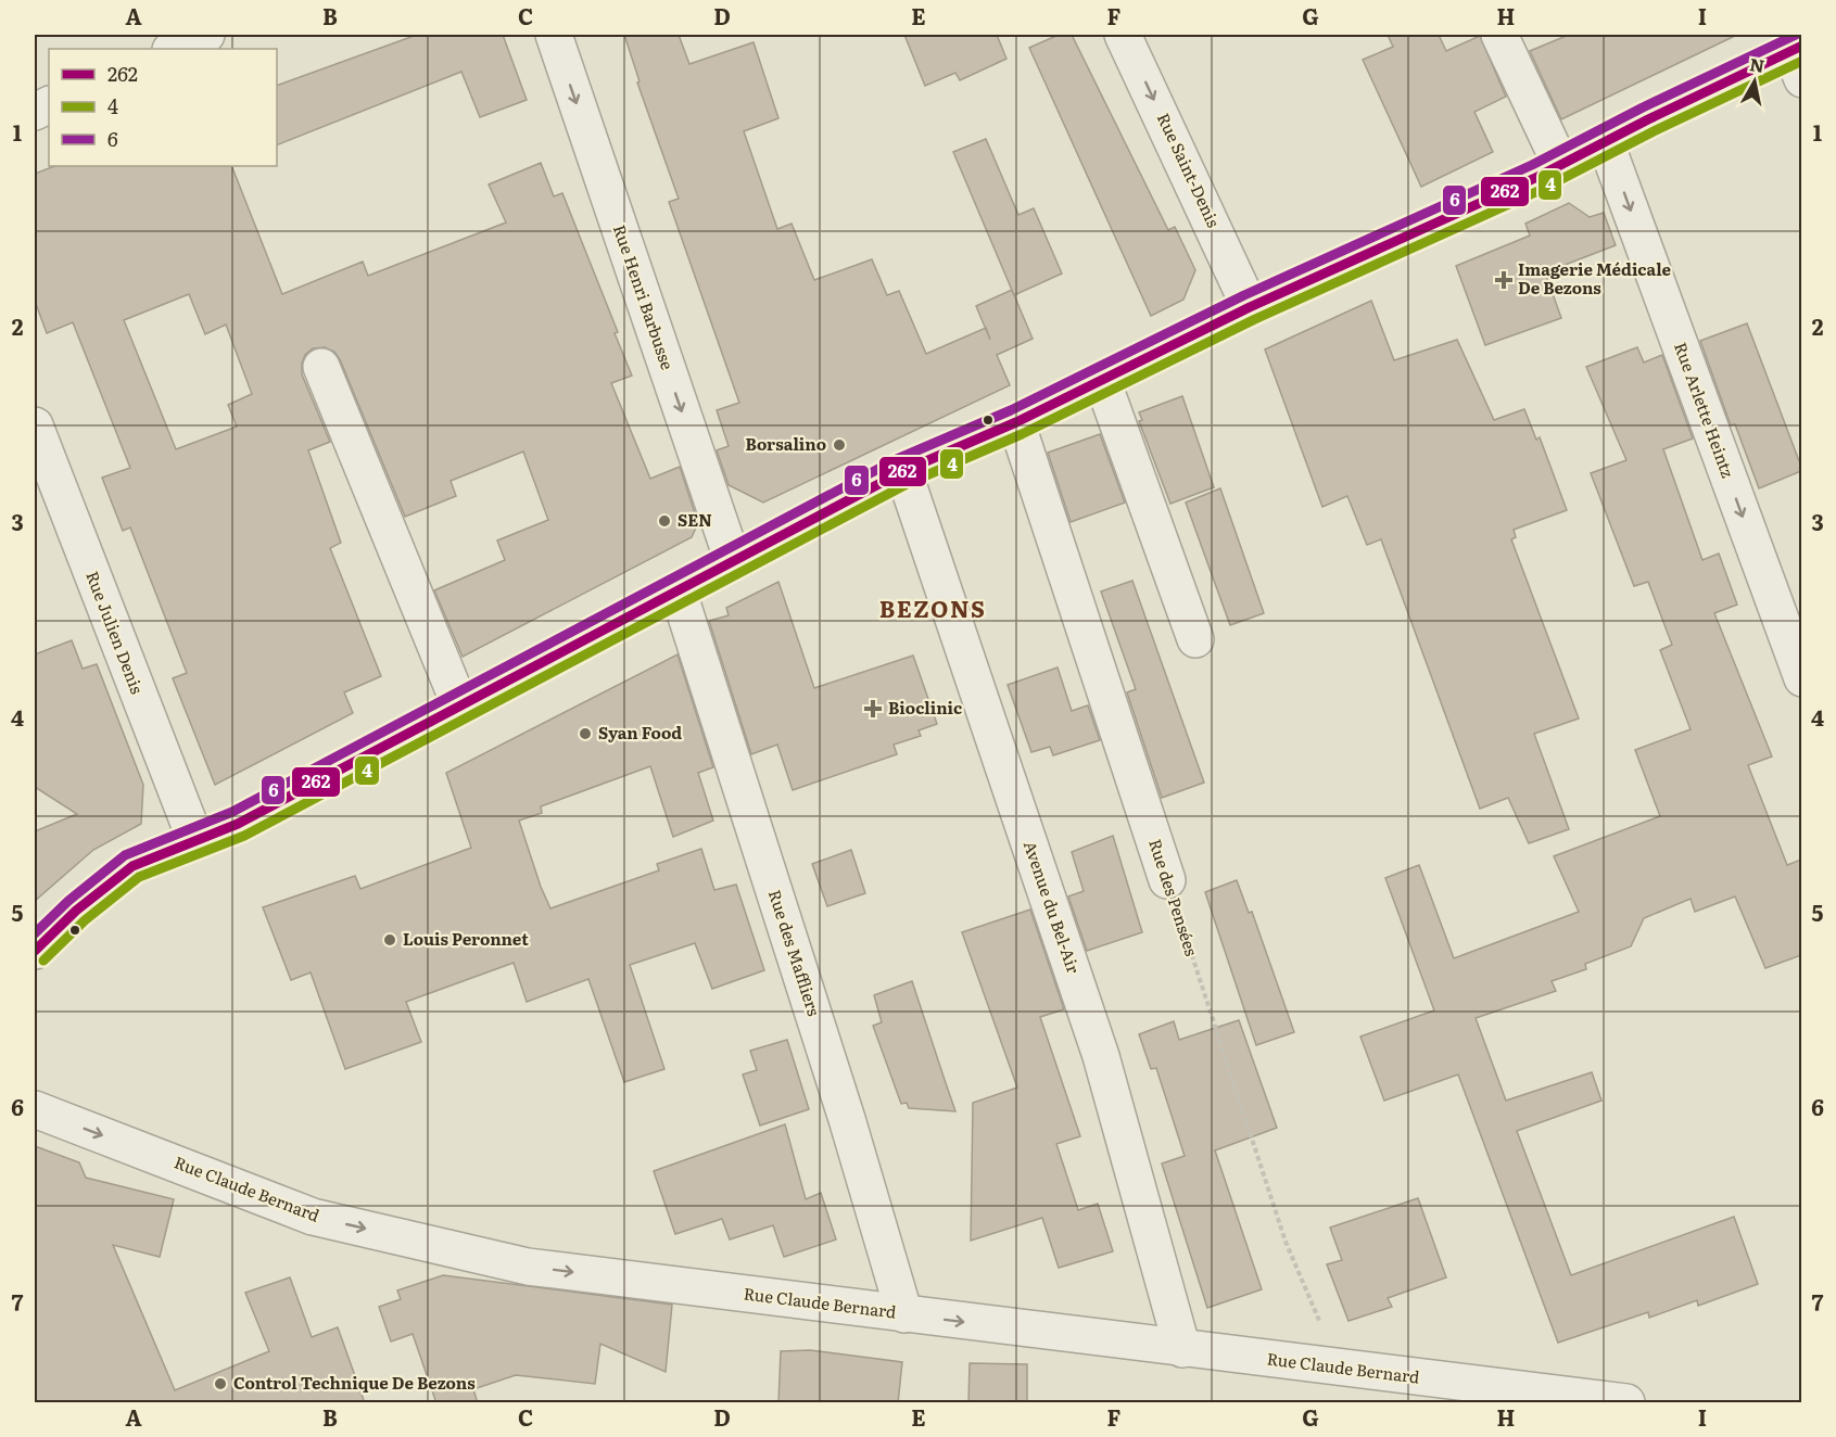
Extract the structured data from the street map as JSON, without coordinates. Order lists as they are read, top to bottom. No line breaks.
{"streets":{"street":["Rue Saint-Denis","Rue Henri Barbusse","Rue Arlette Heintz","Rue Julien Denis","Rue des Pensées","Avenue du Bel-Air","Rue des Maffliers","Rue Claude Bernard"]},"crossings":[["Rue des Pensées","Rue Claude Bernard"],["Avenue du Bel-Air","Rue Claude Bernard"],["Rue des Maffliers","Rue Claude Bernard"]],"one_way":["Rue Saint-Denis","Rue Arlette Heintz","Rue Claude Bernard"],"districts":["BEZONS"],"places":{"health":["Imagerie Médicale De Bezons","Bioclinic"],"other":["Borsalino","SEN","Syan Food","Louis Peronnet","Control Technique De Bezons"]},"lines":["transit line 6","transit line 262","transit line 4"],"legend":["262","4","6"],"north":"top","grid":{"columns":["A","B","C","D","E","F","G","H","I"],"rows":["1","2","3","4","5","6","7"]}}
